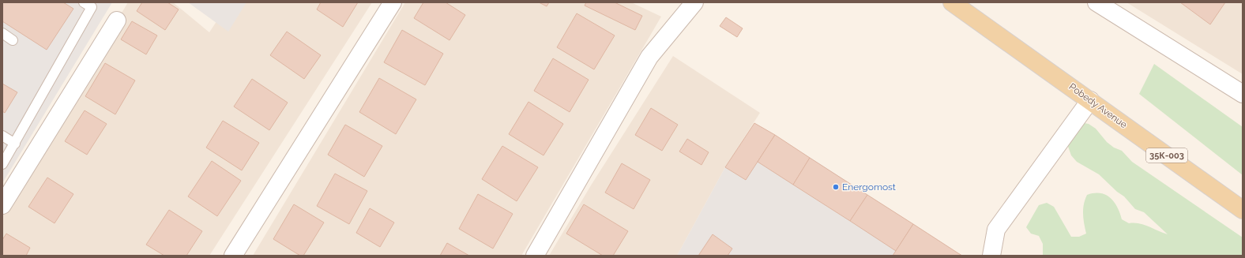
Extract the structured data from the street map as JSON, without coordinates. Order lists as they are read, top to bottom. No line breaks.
{"streets":{"main road":["Pobedy Avenue","35К-003"]},"places":["Energomost"]}
